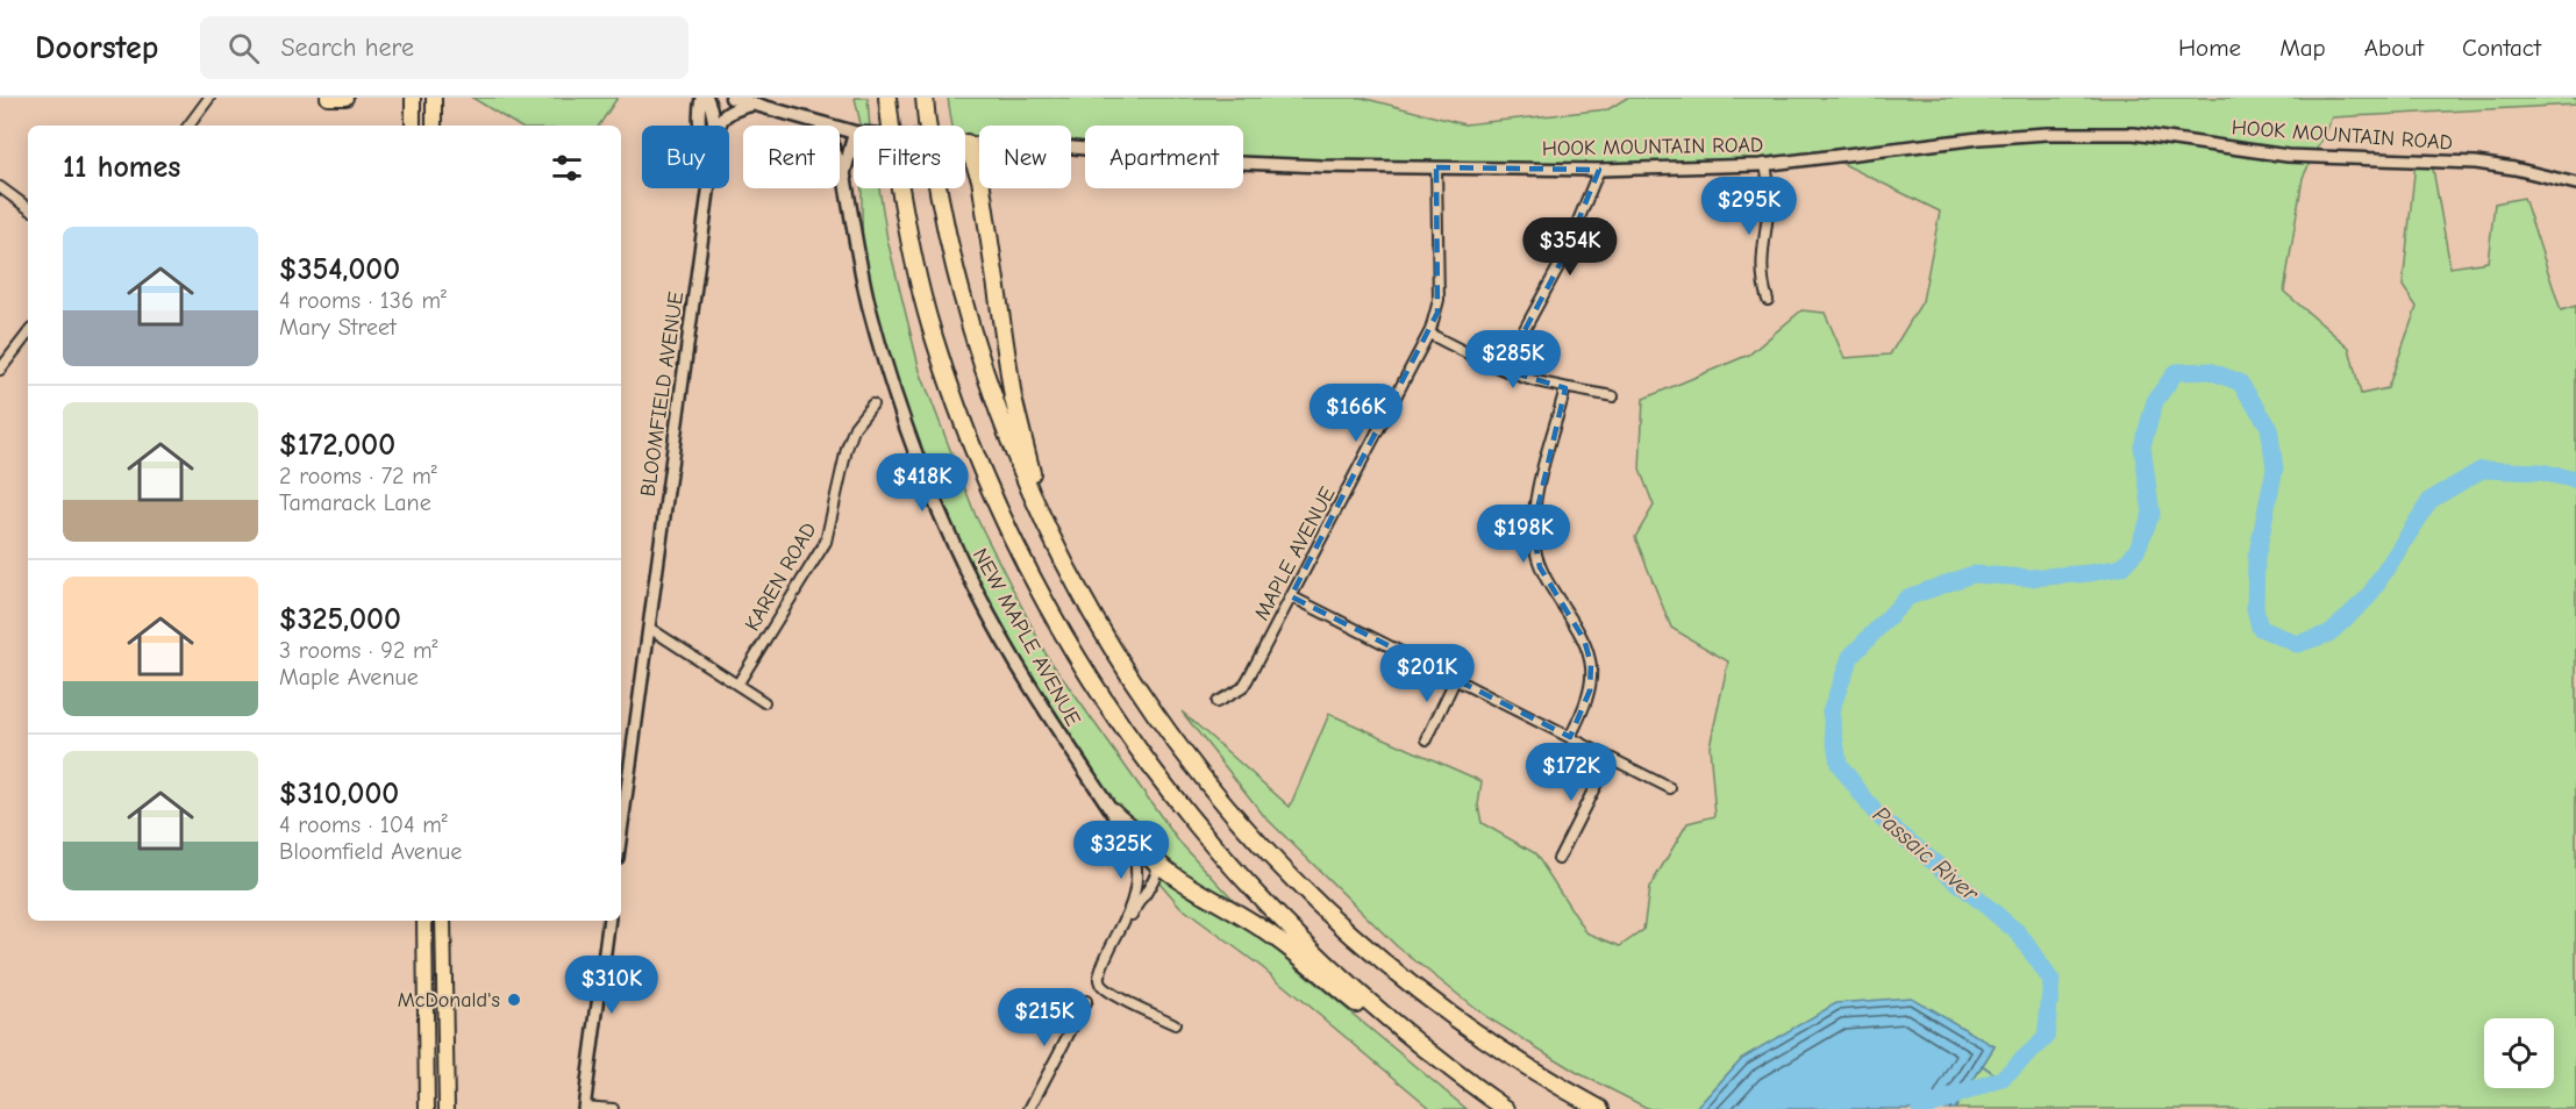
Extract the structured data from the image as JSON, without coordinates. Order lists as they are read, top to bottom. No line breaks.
{"streets":{"main road":["HOOK MOUNTAIN ROAD","NEW MAPLE AVENUE"],"street":["BLOOMFIELD AVENUE","MAPLE AVENUE","KAREN ROAD"]},"crossings":[["HOOK MOUNTAIN ROAD","MAPLE AVENUE"]],"water":["Passaic River"],"places":["McDonald's"],"page":{"header":"Doorstep","search":"Search here","nav":["Home","Map","About","Contact"],"chip":["Buy","Rent","Filters","New","Apartment"],"heading":"11 homes","price":["$295K","$354K","$285K","$166K","$418K","$198K","$201K","$172K","$325K","$310K","$215K"],"list":[{"name":"$354,000","note":"4 rooms · 136 m² · Mary Street"},{"name":"$172,000","note":"2 rooms · 72 m² · Tamarack Lane"},{"name":"$325,000","note":"3 rooms · 92 m² · Maple Avenue"},{"name":"$310,000","note":"4 rooms · 104 m² · Bloomfield Avenue"}]}}
